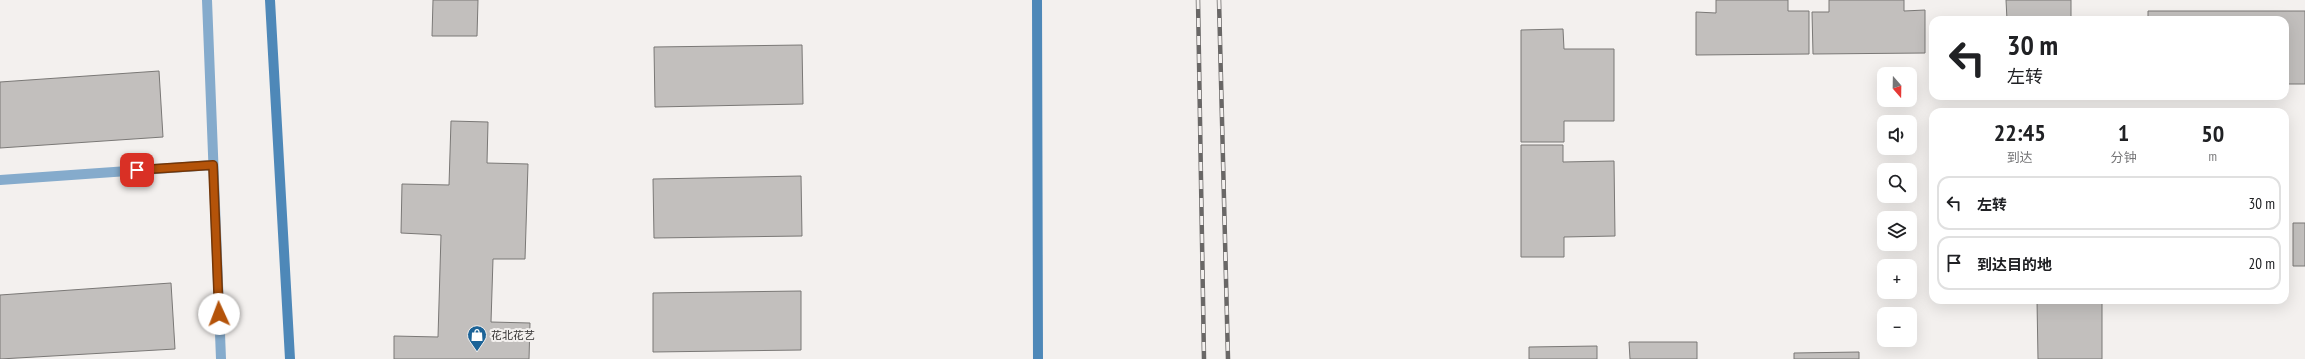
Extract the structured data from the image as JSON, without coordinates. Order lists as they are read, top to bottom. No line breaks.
{"places":{"shop":["花北花艺"]},"north":"bottom","page":{"turn":["30 m","左转"],"map_buttons":["+","−"],"eta":["22:45","到达","1","分钟","50","m"],"list":[{"name":"左转","value":"30 m"},{"name":"到达目的地","value":"20 m"}]}}
